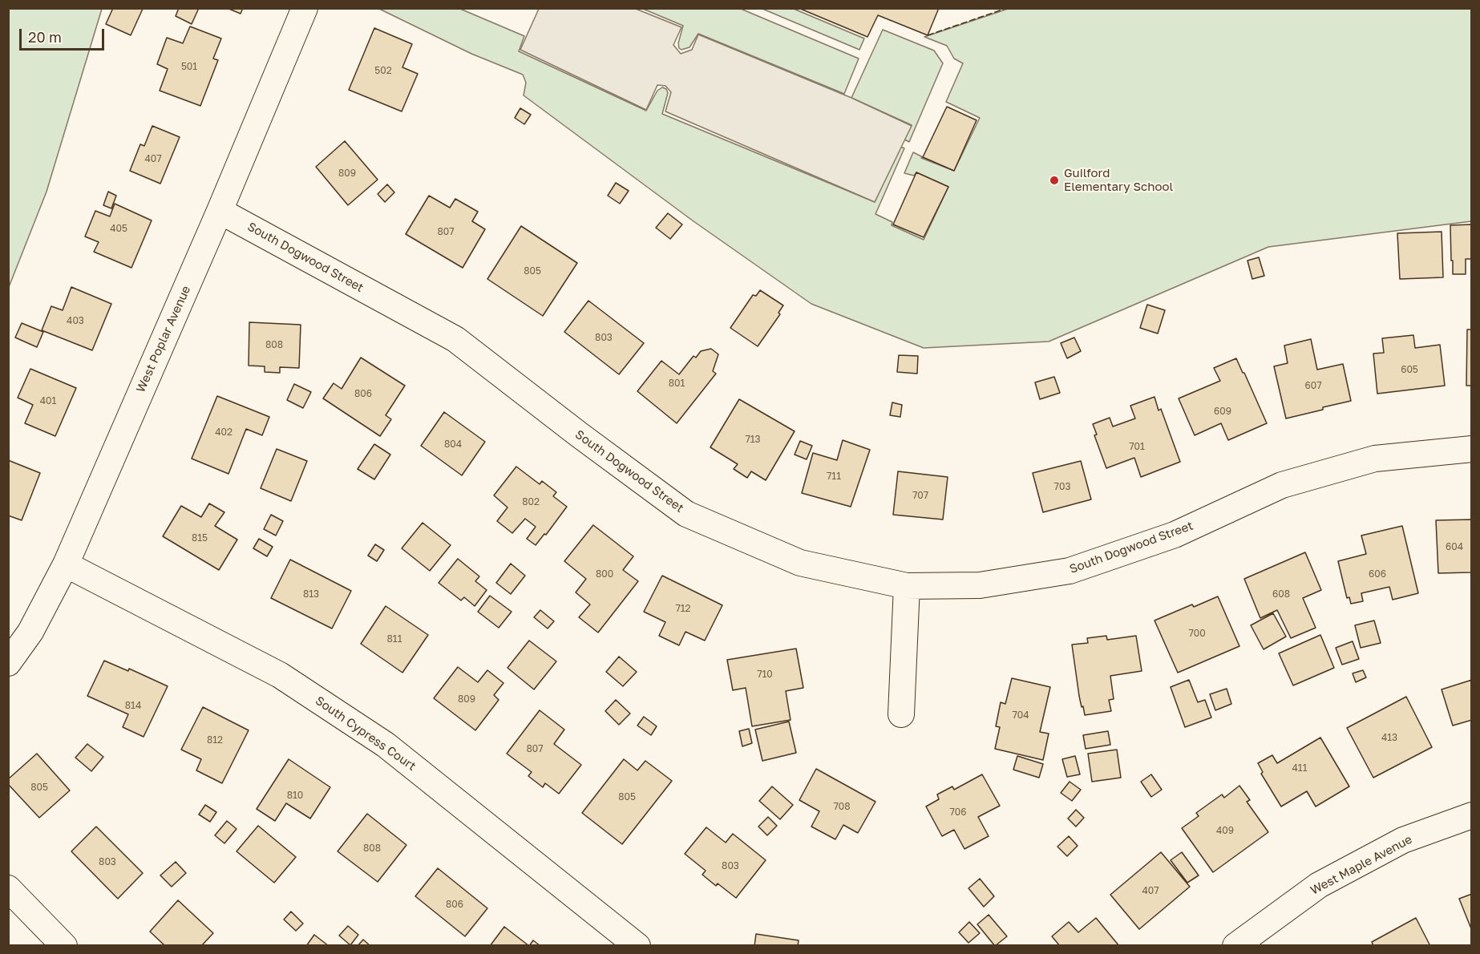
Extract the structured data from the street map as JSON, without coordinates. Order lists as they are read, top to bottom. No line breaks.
{"streets":{"street":["South Dogwood Street","West Poplar Avenue","South Cypress Court","West Maple Avenue"]},"crossings":[["South Dogwood Street","West Poplar Avenue"],["West Poplar Avenue","South Cypress Court"]],"places":["Guilford Elementary School"],"house_numbers":["501","502","407","809","405","807","805","403","803","808","605","801","607","806","401","609","402","713","804","701","711","703","707","802","815","604","800","606","813","608","712","700","811","710","809","814","704","413","812","807","411","805","810","805","708","706","409","808","803","803","407","806"],"scale_bar":"20 m"}
